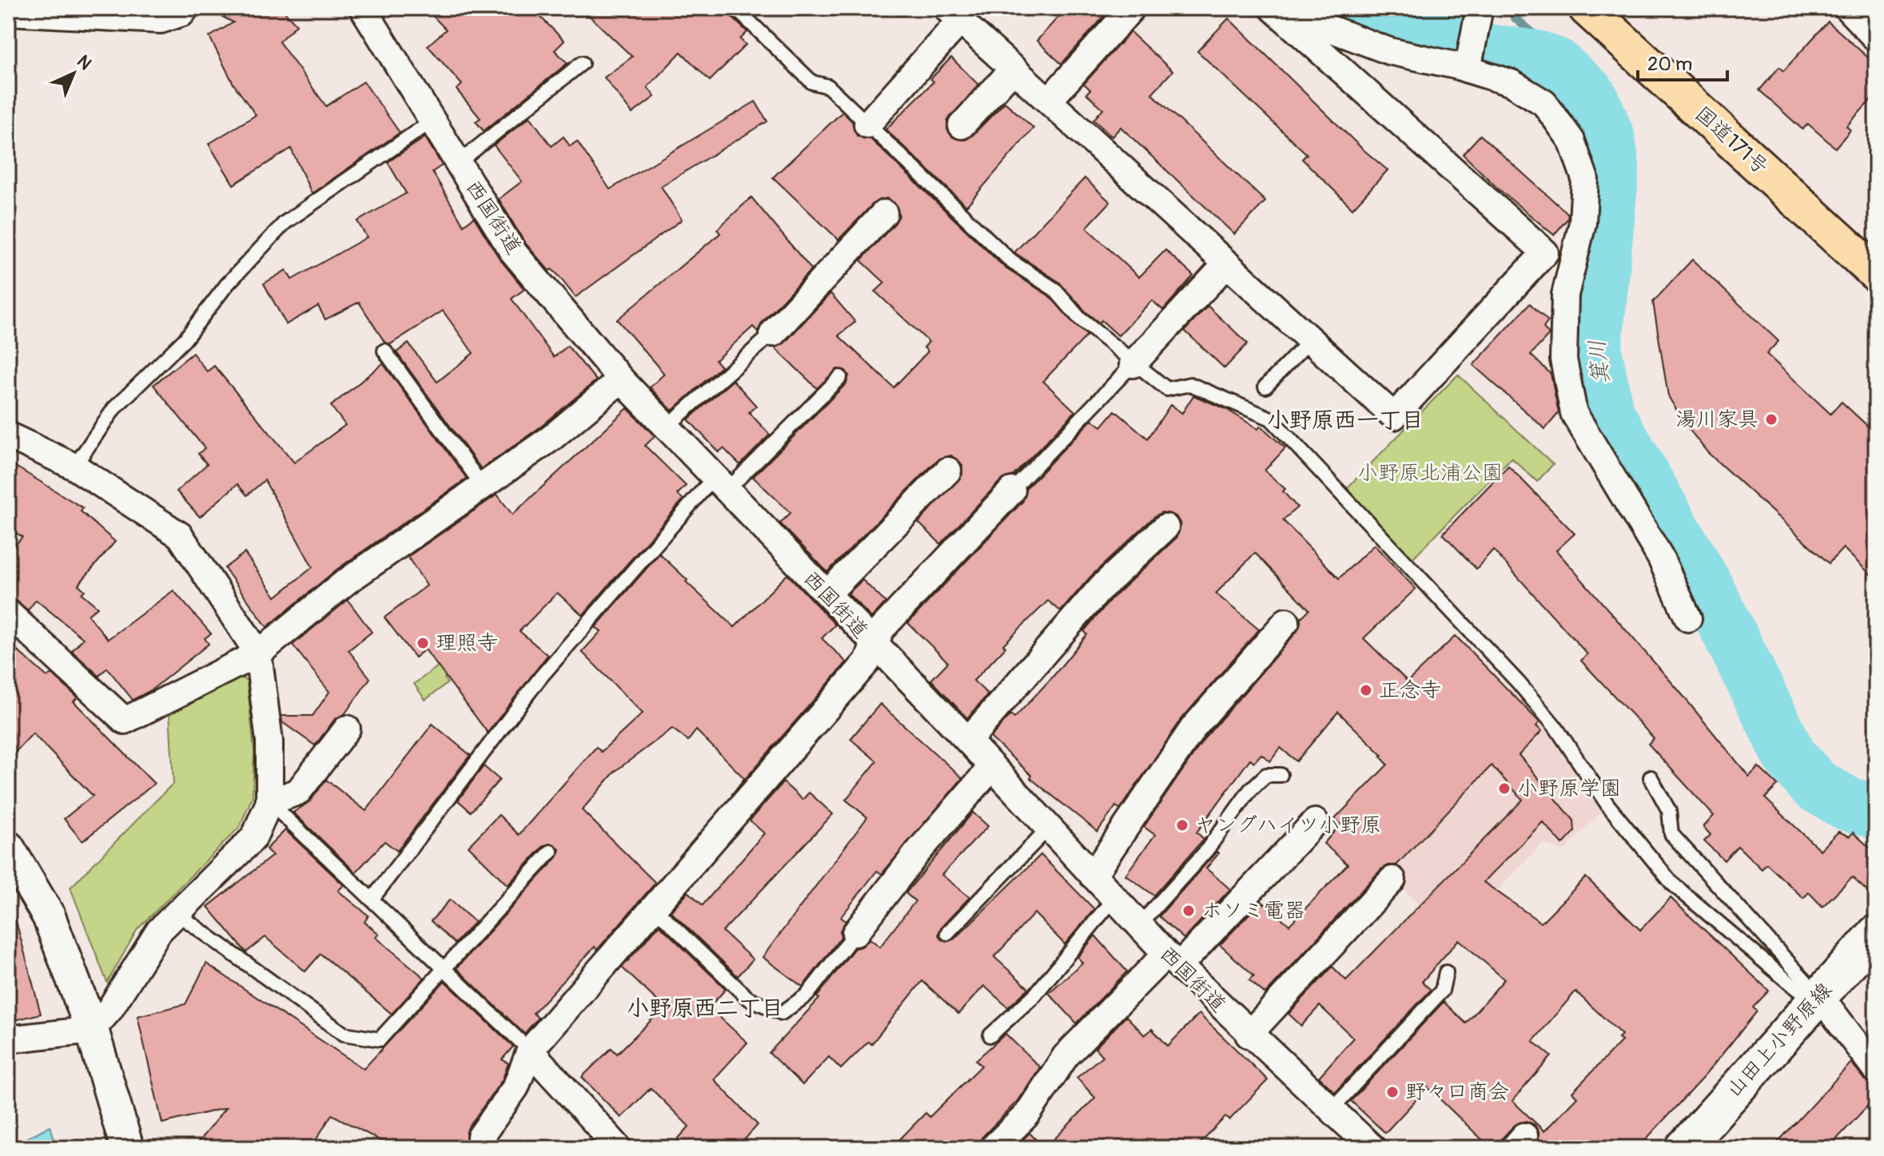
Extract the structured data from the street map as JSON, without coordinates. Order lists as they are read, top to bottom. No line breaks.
{"streets":{"highway":["国道171号"],"main road":["山田上小野原線"],"street":["西国街道"]},"districts":["小野原西一丁目","小野原西二丁目"],"water":["箕川"],"parks":["小野原北浦公園"],"places":["湯川家具","理照寺","正念寺","小野原学園","ヤングハイツ小野原","ホソミ電器","野々口商会"],"scale_bar":"20 m","north":"top right"}
